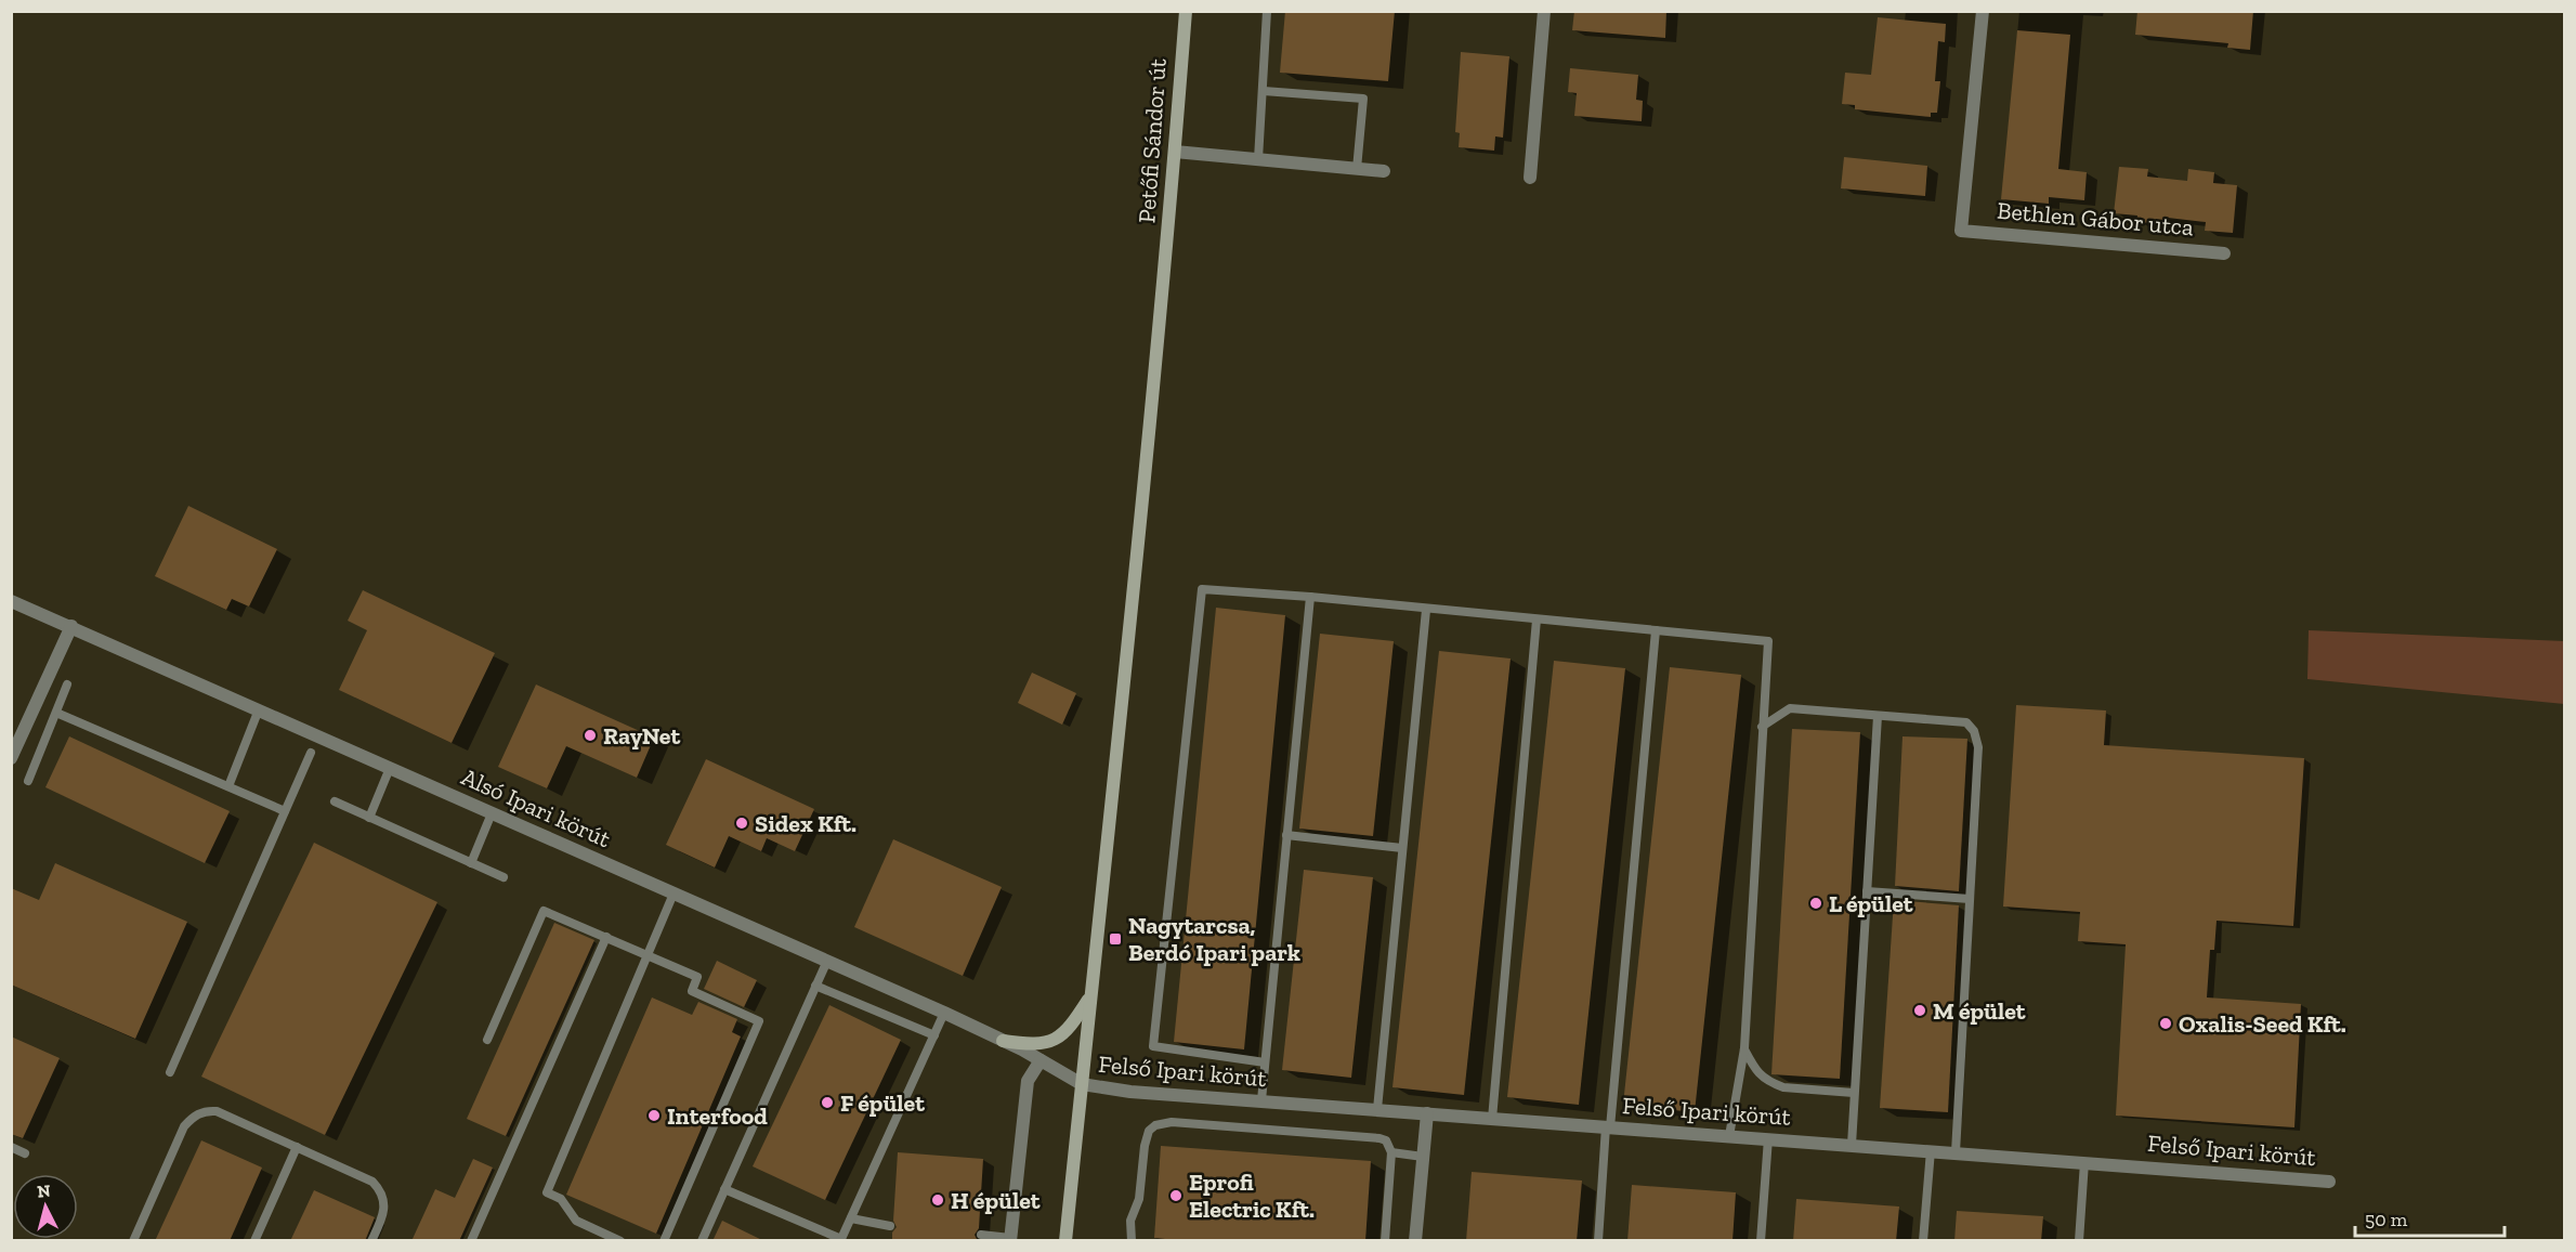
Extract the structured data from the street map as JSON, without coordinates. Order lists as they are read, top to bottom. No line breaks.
{"streets":{"main road":["Petőfi Sándor út"],"street":["Bethlen Gábor utca","Alsó Ipari körút","Felső Ipari körút"]},"crossings":[["Petőfi Sándor út","Alsó Ipari körút"],["Petőfi Sándor út","Felső Ipari körút"],["Alsó Ipari körút","Felső Ipari körút"]],"places":{"other":["RayNet","Sidex Kft.","L épület","M épület","Oxalis-Seed Kft.","F épület","Interfood","Eprofi Electric Kft.","H épület"],"transit":["Nagytarcsa, Berdó Ipari park"]},"scale_bar":"50 m","north":"top"}
